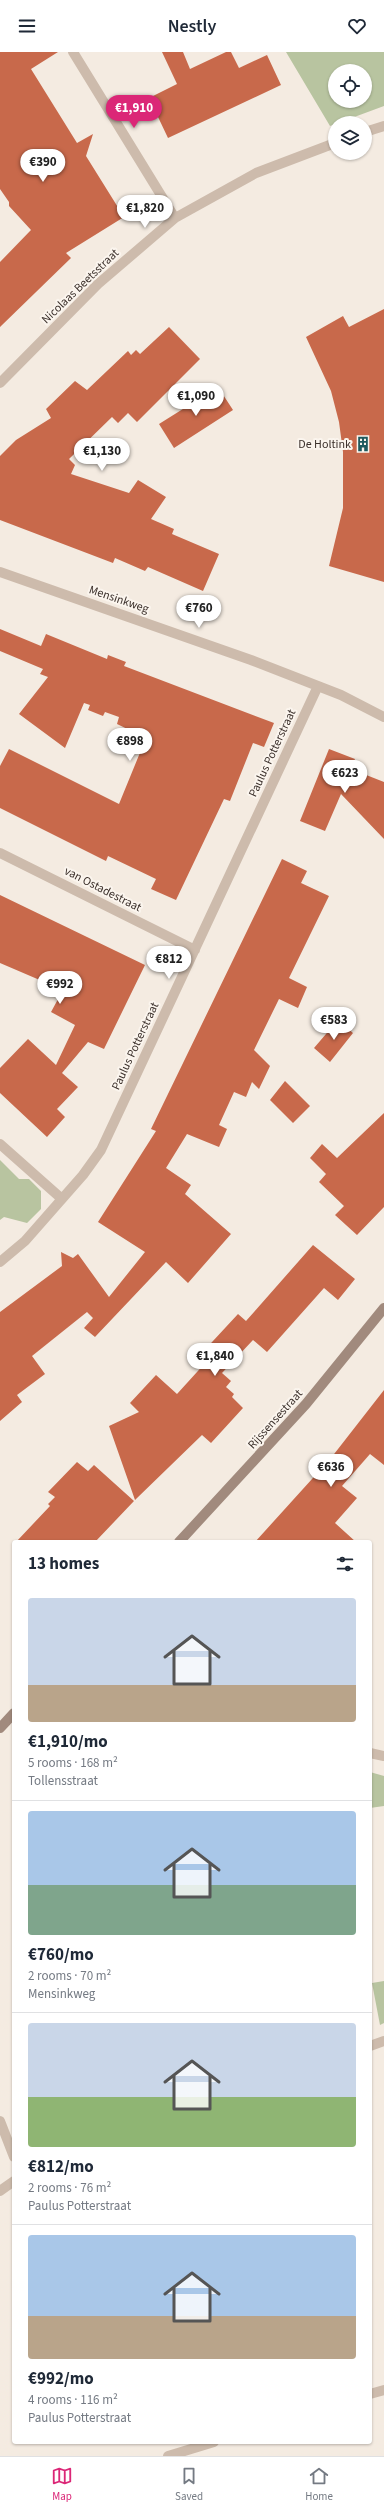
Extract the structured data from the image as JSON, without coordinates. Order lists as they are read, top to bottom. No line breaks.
{"streets":{"main road":["Rijssensestraat"],"street":["Nicolaas Beetsstraat","Mensinkweg","Paulus Potterstraat","van Ostadestraat"]},"crossings":[["Mensinkweg","Paulus Potterstraat"],["Paulus Potterstraat","van Ostadestraat"]],"places":{"building":["De Holtink"]},"page":{"header":"Nestly","price":["€1,910","€390","€1,820","€1,090","€1,130","€760","€898","€623","€812","€992","€583","€1,840","€636"],"heading":"13 homes","list":[{"name":"€1,910/mo","note":"5 rooms · 168 m² · Tollensstraat"},{"name":"€760/mo","note":"2 rooms · 70 m² · Mensinkweg"},{"name":"€812/mo","note":"2 rooms · 76 m² · Paulus Potterstraat"},{"name":"€992/mo","note":"4 rooms · 116 m² · Paulus Potterstraat"}],"tabs":["Map","Saved","Home"]}}
